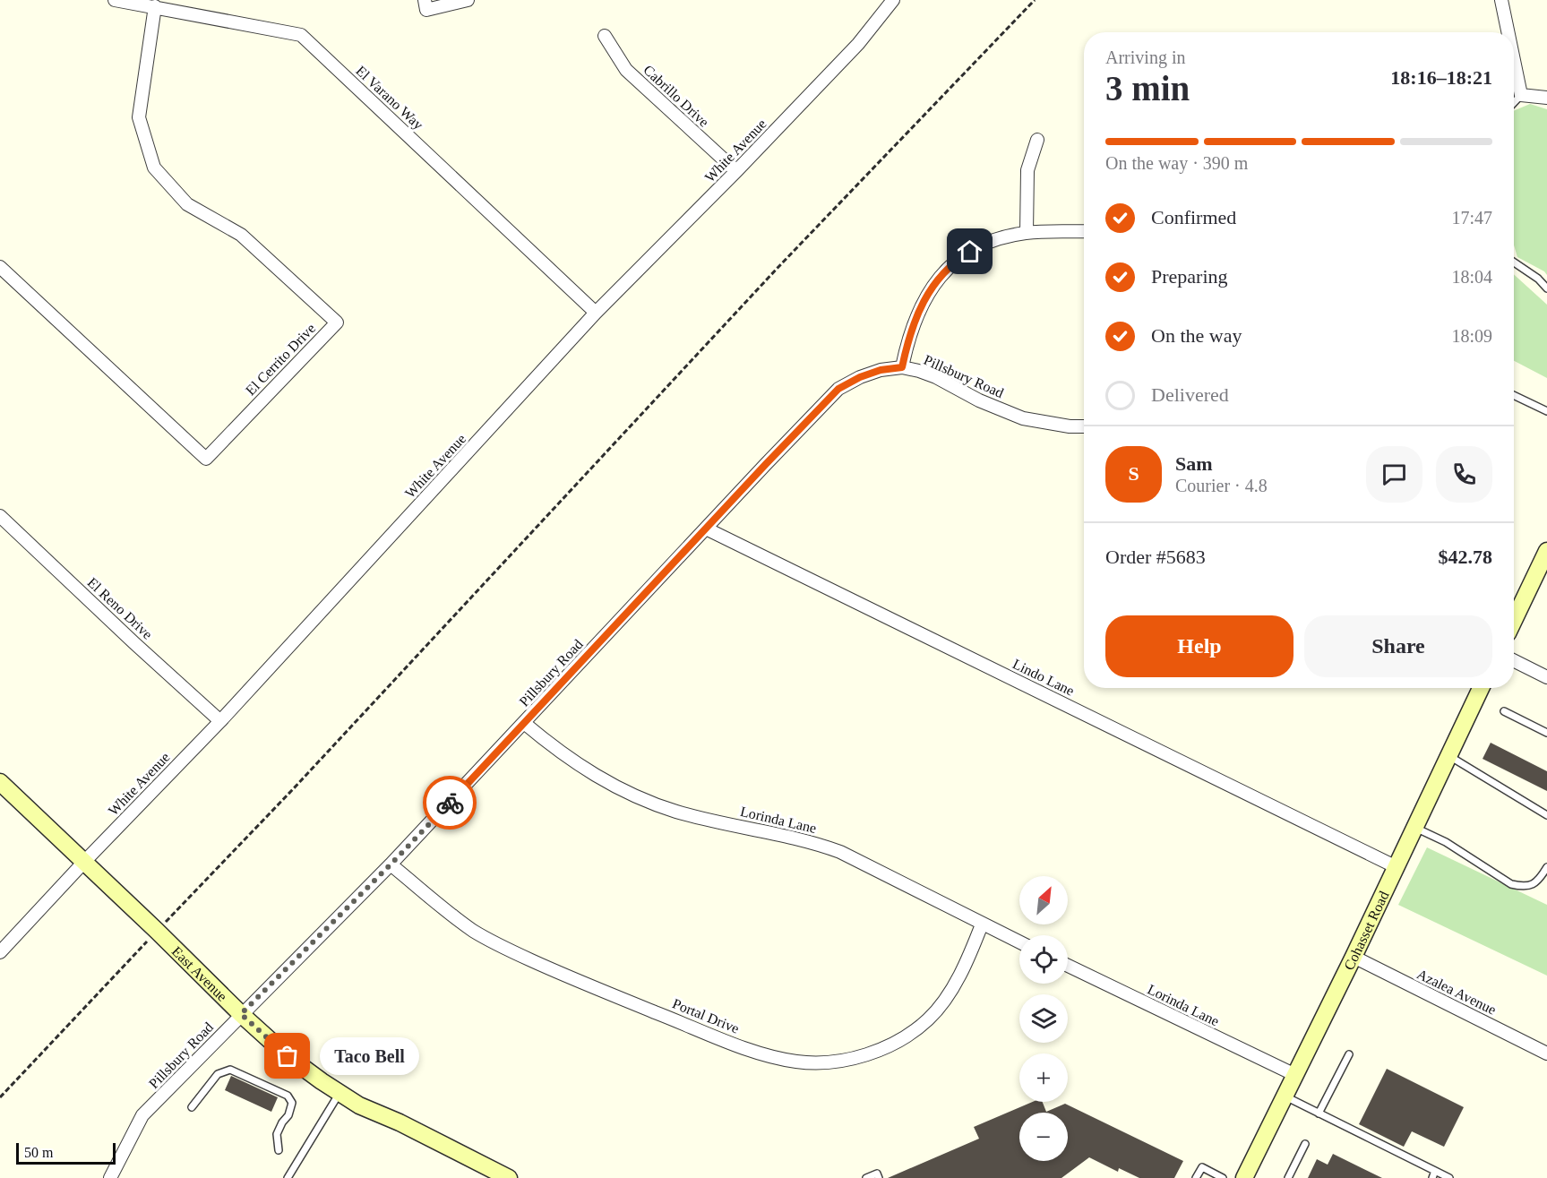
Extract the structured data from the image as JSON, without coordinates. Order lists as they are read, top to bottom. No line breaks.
{"streets":{"street":["Cabrillo Drive","El Varano Way","White Avenue","El Cerrito Drive","Pillsbury Road","El Reno Drive","Lindo Lane","Lorinda Lane","Cohasset Road","East Avenue","Azalea Avenue","Portal Drive"]},"crossings":[["Cabrillo Drive","White Avenue"],["El Varano Way","White Avenue"],["El Varano Way","El Cerrito Drive"],["White Avenue","El Reno Drive"],["White Avenue","East Avenue"],["Pillsbury Road","Lindo Lane"],["Pillsbury Road","Lorinda Lane"],["Pillsbury Road","East Avenue"],["Pillsbury Road","Portal Drive"],["Lindo Lane","Cohasset Road"],["Lorinda Lane","Cohasset Road"],["Lorinda Lane","Portal Drive"],["Cohasset Road","Azalea Avenue"]],"places":["Taco Bell"],"scale_bar":"50 m","north":"top right","page":{"heading":["3 min","Arriving in","18:16–18:21"],"panel":["Sam","Courier · 4.8","Order #5683","$42.78"],"bar":"On the way · 390 m","list":[["Confirmed","17:47"],["Preparing","18:04"],["On the way","18:09"],"Delivered"],"round":"S","buttons":["Help","Share"],"map_buttons":["+","−"],"bubble":"Taco Bell","scale":"50 m"}}
